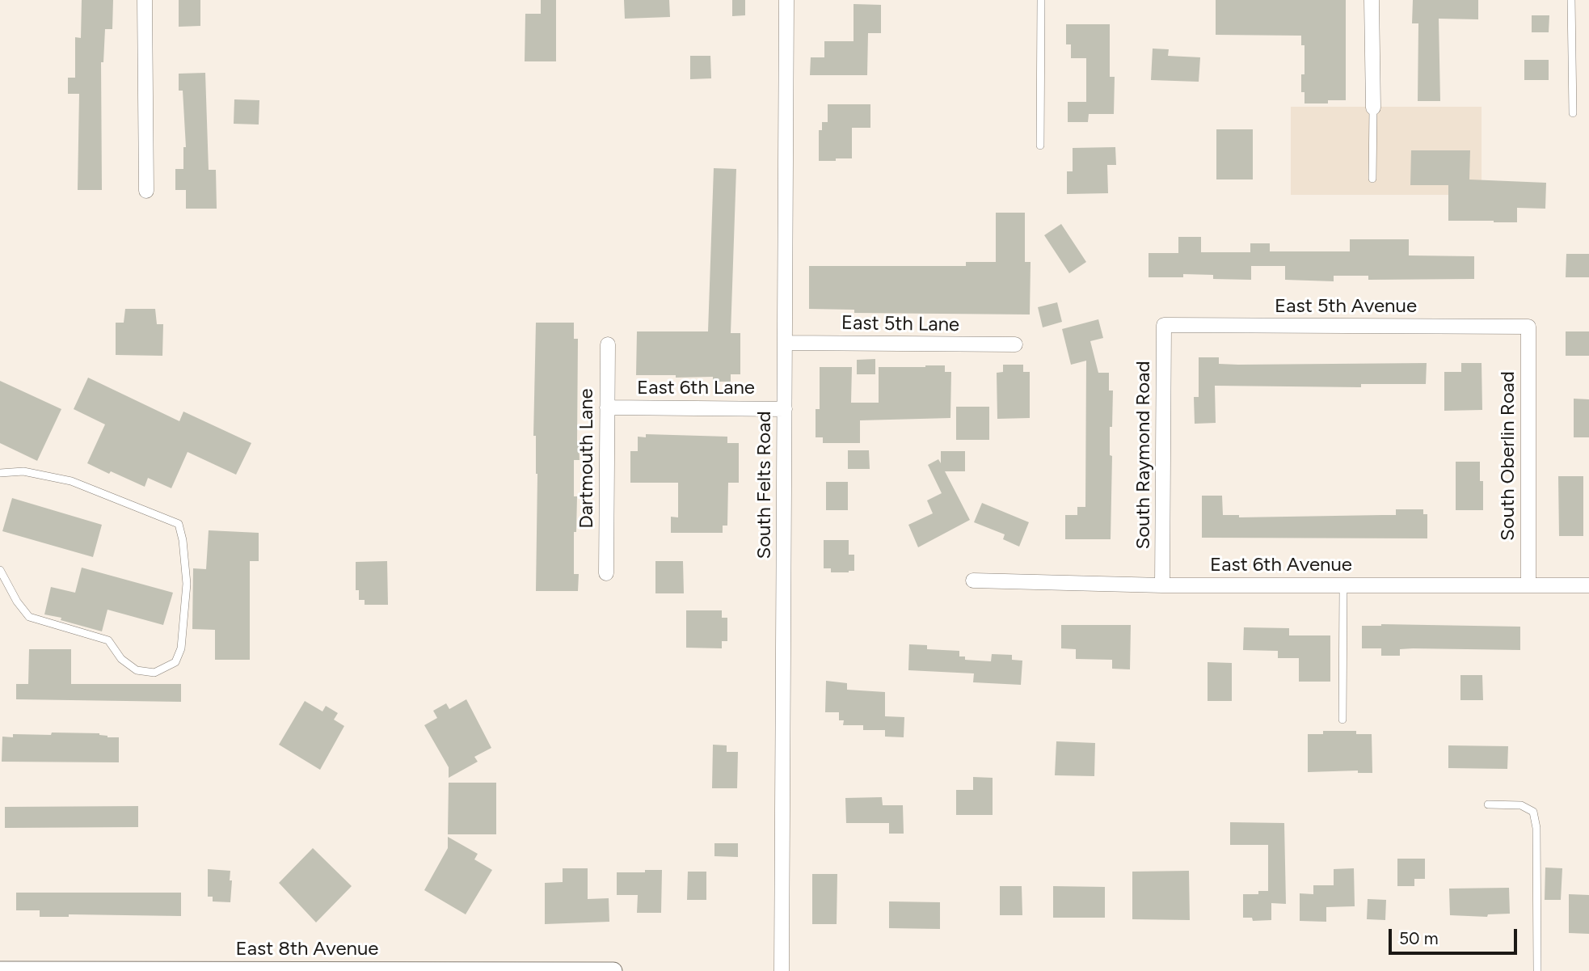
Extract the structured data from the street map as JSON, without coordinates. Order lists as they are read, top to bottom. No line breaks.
{"streets":{"street":["East 5th Avenue","East 5th Lane","East 6th Lane","South Raymond Road","South Oberlin Road","Dartmouth Lane","South Felts Road","East 6th Avenue","East 8th Avenue"]},"crossings":[["East 5th Avenue","South Raymond Road"],["East 5th Avenue","South Oberlin Road"],["East 5th Lane","South Felts Road"],["East 6th Lane","Dartmouth Lane"],["East 6th Lane","South Felts Road"],["South Raymond Road","East 6th Avenue"],["South Oberlin Road","East 6th Avenue"]],"scale_bar":"50 m"}
